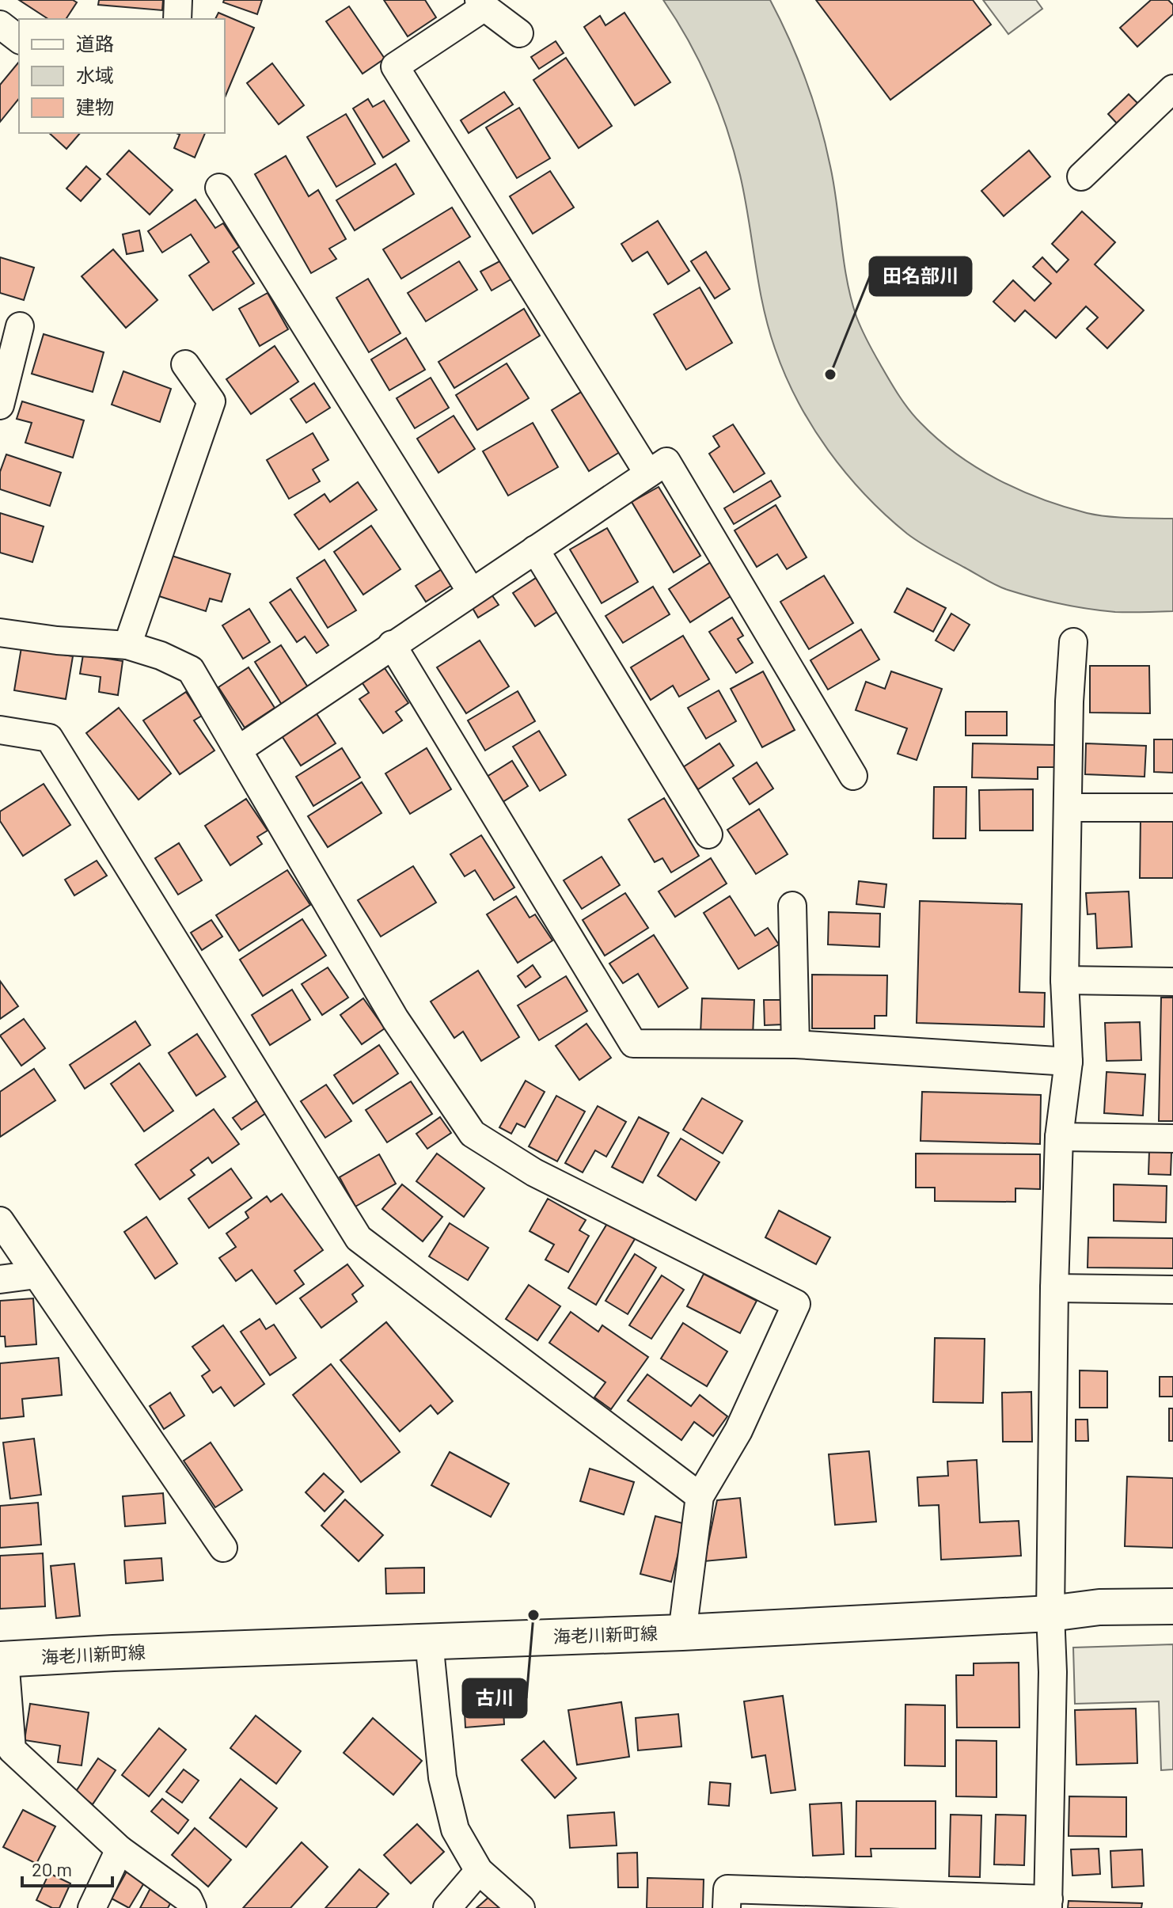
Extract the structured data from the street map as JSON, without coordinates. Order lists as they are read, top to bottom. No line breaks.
{"streets":{"main road":["海老川新町線"]},"places":["田名部川","古川"],"legend":["道路","水域","建物"],"scale_bar":"20 m"}
